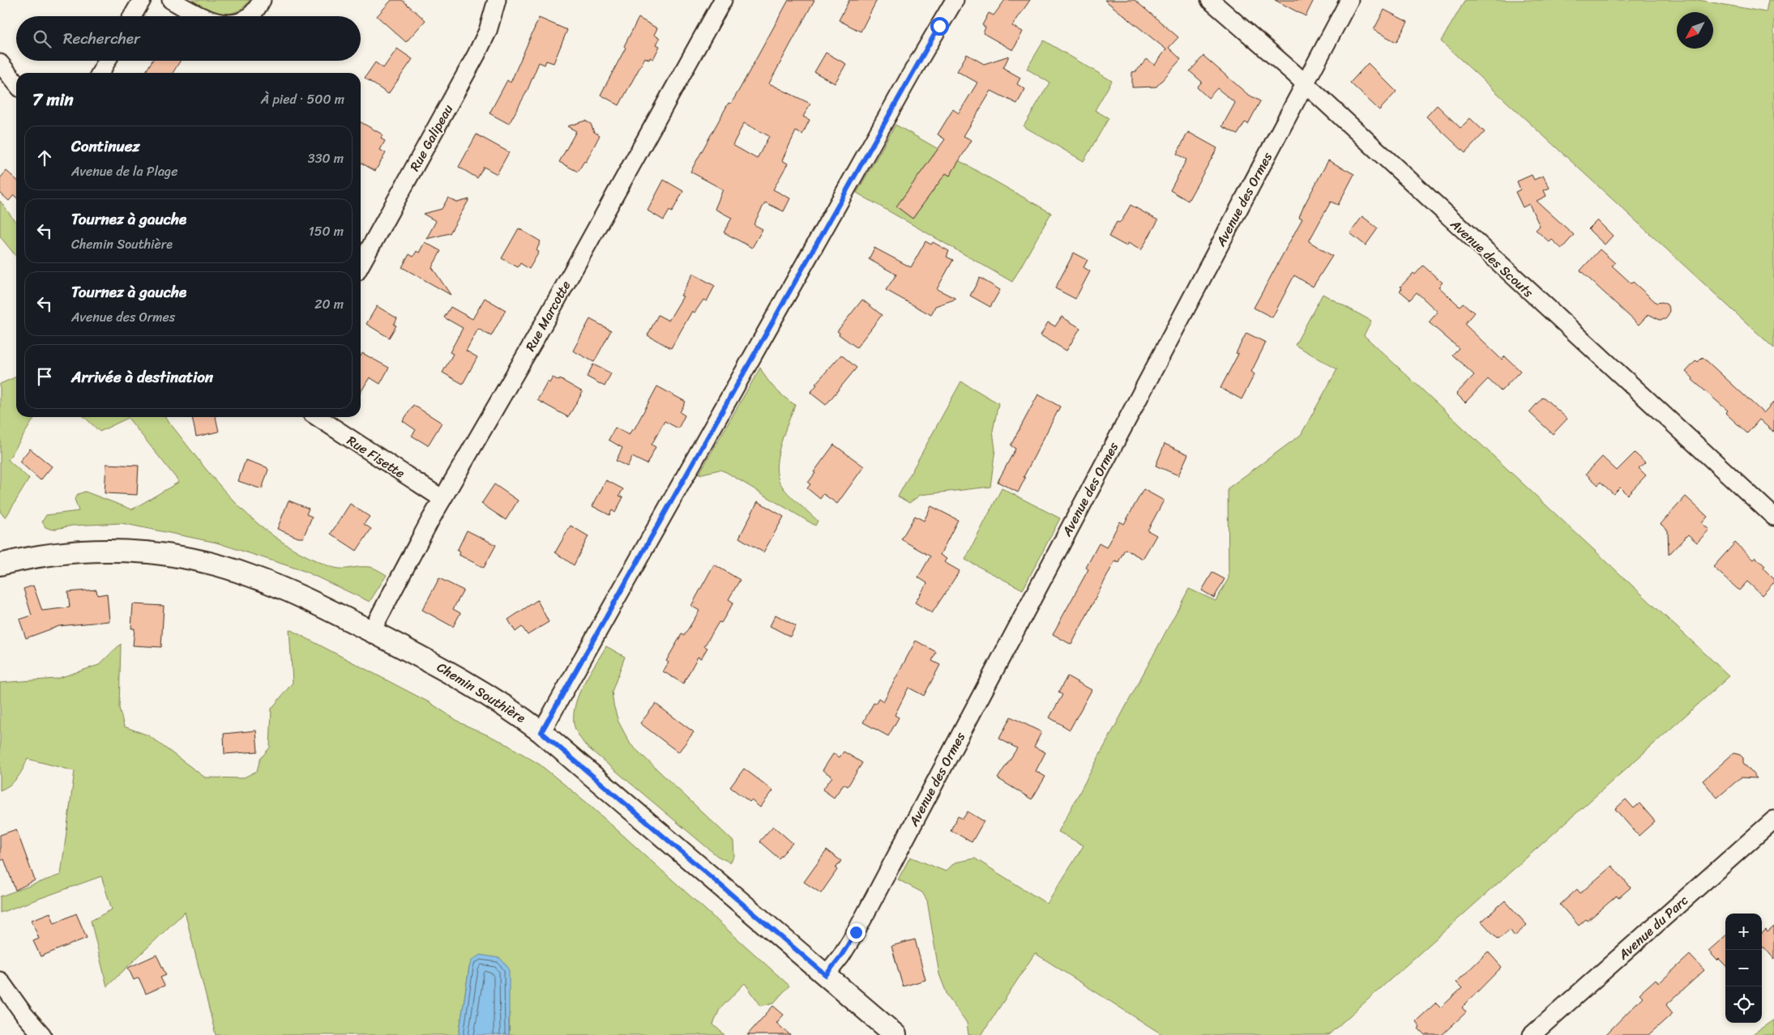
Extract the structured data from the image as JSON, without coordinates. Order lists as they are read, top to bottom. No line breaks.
{"streets":{"street":["Rue Galipeau","Avenue des Ormes","Avenue des Scouts","Rue Marcotte","Rue Fisette","Chemin Southière","Avenue du Parc"]},"crossings":[["Avenue des Ormes","Avenue des Scouts"],["Avenue des Ormes","Chemin Southière"],["Rue Marcotte","Rue Fisette"],["Rue Marcotte","Chemin Southière"]],"north":"bottom left","page":{"search":"Rechercher","heading":["7 min","À pied · 500 m"],"list":[["Continuez","Avenue de la Plage","330 m"],["Tournez à gauche","Chemin Southière","150 m"],["Tournez à gauche","Avenue des Ormes","20 m"],"Arrivée à destination"],"map_buttons":["+","−"]}}
